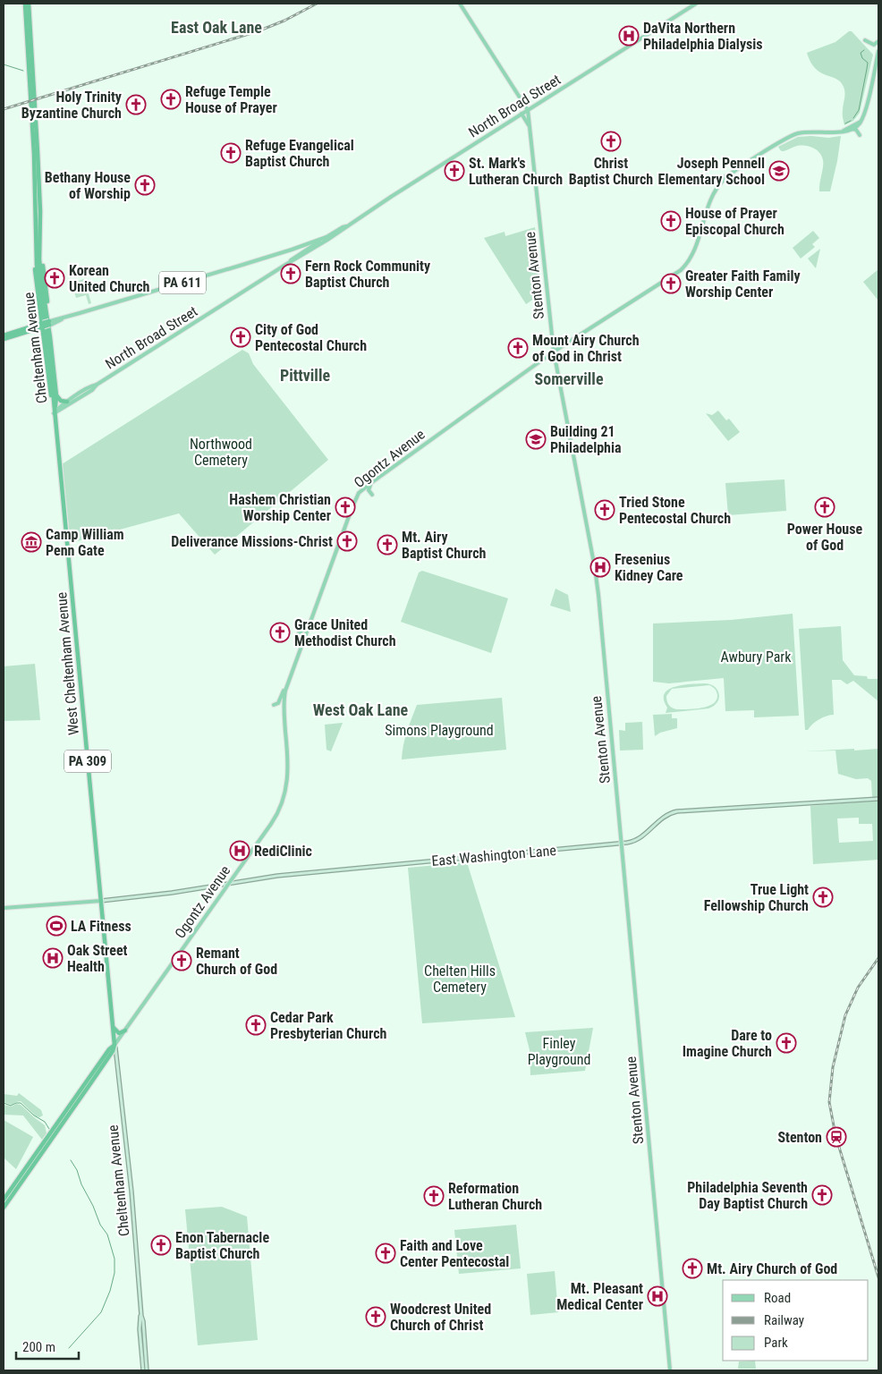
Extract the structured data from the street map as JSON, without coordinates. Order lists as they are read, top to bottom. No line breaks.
{"streets":{"highway":["PA 611","Cheltenham Avenue","Ogontz Avenue","West Cheltenham Avenue","PA 309"],"main road":["North Broad Street","Stenton Avenue","East Washington Lane"]},"crossings":[["North Broad Street","Stenton Avenue"],["North Broad Street","PA 611"],["North Broad Street","Cheltenham Avenue"],["North Broad Street","West Cheltenham Avenue"],["Stenton Avenue","Ogontz Avenue"],["Stenton Avenue","East Washington Lane"],["Cheltenham Avenue","Ogontz Avenue"],["Cheltenham Avenue","West Cheltenham Avenue"],["Ogontz Avenue","West Cheltenham Avenue"],["Ogontz Avenue","East Washington Lane"],["West Cheltenham Avenue","East Washington Lane"]],"districts":["East Oak Lane","Pittville","Somerville","West Oak Lane"],"parks":["Northwood Cemetery","Awbury Park","Simons Playground","Chelten Hills Cemetery","Finley Playground"],"places":{"hospital":["DaVita Northern Philadelphia Dialysis","Fresenius Kidney Care","RediClinic","Oak Street Health","Mt. Pleasant Medical Center"],"church":["Refuge Temple House of Prayer","Holy Trinity Byzantine Church","Christ Baptist Church","Refuge Evangelical Baptist Church","St. Mark's Lutheran Church","Bethany House of Worship","House of Prayer Episcopal Church","Fern Rock Community Baptist Church","Korean United Church","Greater Faith Family Worship Center","City of God Pentecostal Church","Mount Airy Church of God in Christ","Hashem Christian Worship Center","Power House of God","Tried Stone Pentecostal Church","Deliverance Missions-Christ","Mt. Airy Baptist Church","Grace United Methodist Church","True Light Fellowship Church","Remant Church of God","Cedar Park Presbyterian Church","Dare to Imagine Church","Philadelphia Seventh Day Baptist Church","Reformation Lutheran Church","Enon Tabernacle Baptist Church","Faith and Love Center Pentecostal","Mt. Airy Church of God","Woodcrest United Church of Christ"],"school or university":["Joseph Pennell Elementary School","Building 21 Philadelphia"],"museum":["Camp William Penn Gate"],"sports":["LA Fitness"],"station":["Stenton"]},"legend":["Road","Railway","Park"],"scale_bar":"200 m"}
